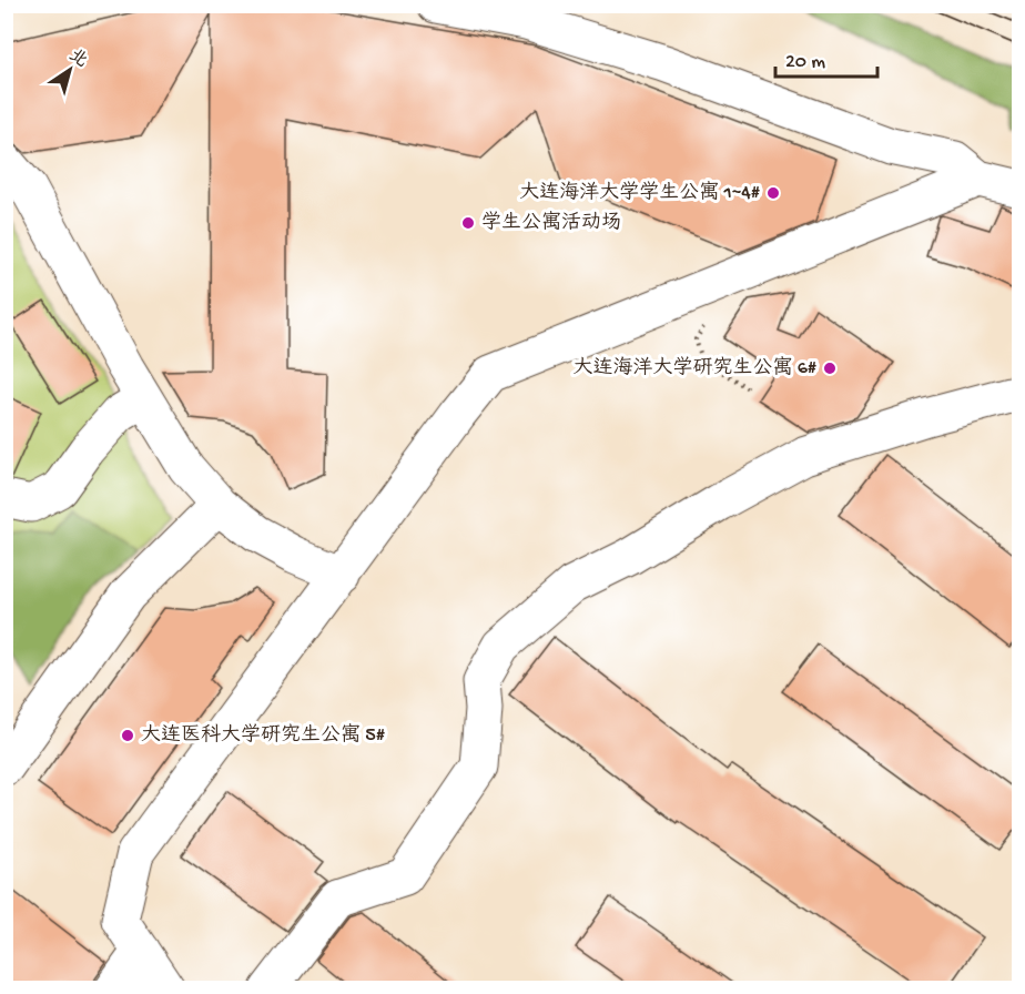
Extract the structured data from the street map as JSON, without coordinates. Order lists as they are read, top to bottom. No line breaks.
{"places":["大连海洋大学学生公寓 1~4#","学生公寓活动场","大连海洋大学研究生公寓 6#","大连医科大学研究生公寓 5#"],"scale_bar":"20 m","north":"top right"}
